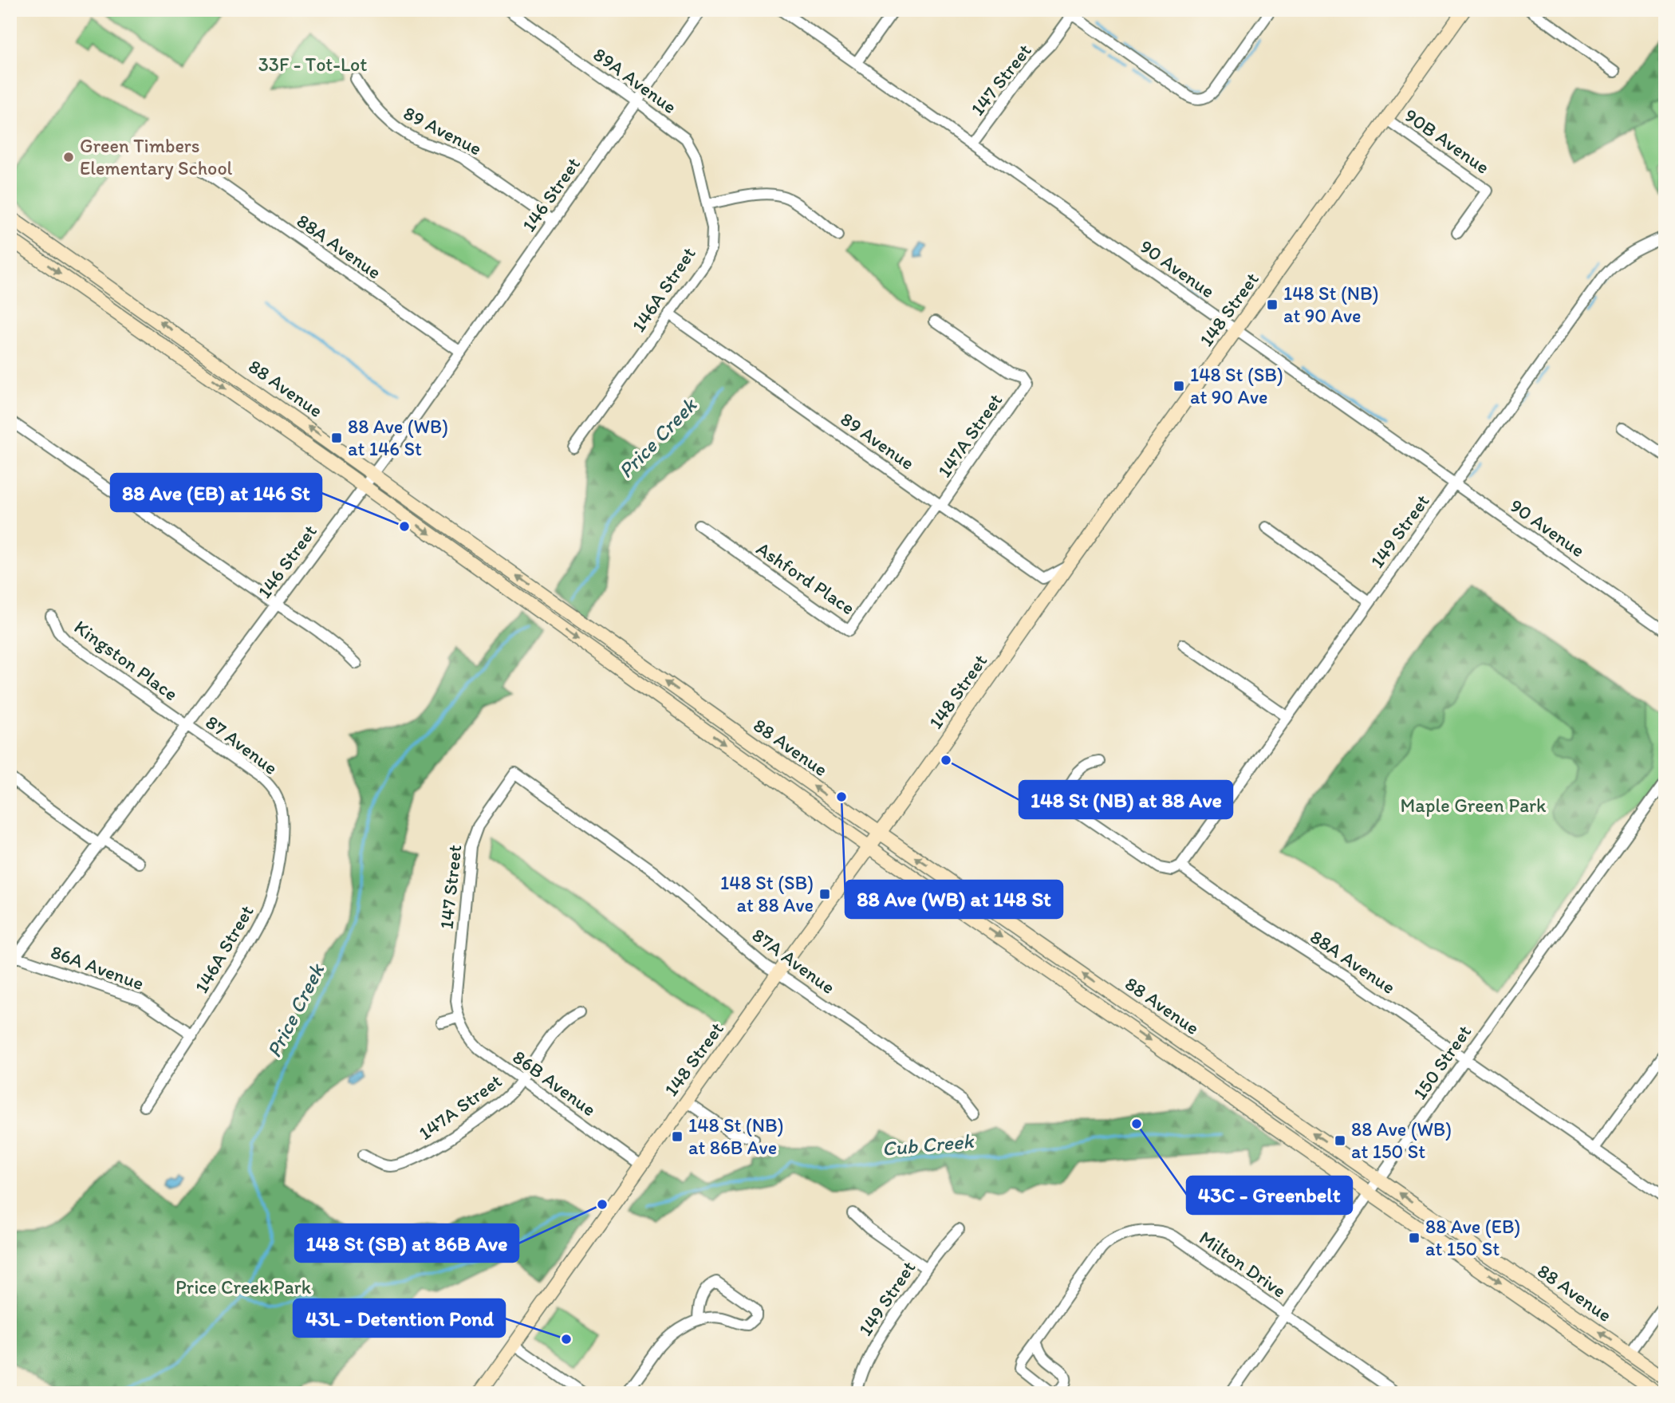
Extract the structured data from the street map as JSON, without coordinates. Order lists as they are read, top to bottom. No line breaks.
{"streets":{"main road":["148 Street","88 Avenue"],"street":["147 Street","89A Avenue","89 Avenue","90B Avenue","146 Street","88A Avenue","90 Avenue","146A Street","147A Street","149 Street","Ashford Place","Kingston Place","87 Avenue","87A Avenue","86A Avenue","150 Street","86B Avenue","Milton Drive"]},"crossings":[["147 Street","90 Avenue"],["147 Street","87A Avenue"],["147 Street","86B Avenue"],["89A Avenue","146 Street"],["89A Avenue","146A Street"],["89 Avenue","146 Street"],["89 Avenue","146A Street"],["89 Avenue","148 Street"],["89 Avenue","147A Street"],["89 Avenue","Ashford Place"],["90B Avenue","148 Street"],["146 Street","88A Avenue"],["146 Street","88 Avenue"],["146 Street","Kingston Place"],["146 Street","87 Avenue"],["146 Street","86A Avenue"],["88A Avenue","149 Street"],["88A Avenue","150 Street"],["90 Avenue","148 Street"],["90 Avenue","149 Street"],["146A Street","87 Avenue"],["146A Street","86A Avenue"],["148 Street","88 Avenue"],["148 Street","87A Avenue"],["148 Street","86B Avenue"],["88 Avenue","150 Street"],["147A Street","Ashford Place"],["147A Street","86B Avenue"],["Kingston Place","87 Avenue"],["150 Street","Milton Drive"]],"water":["Price Creek","Cub Creek"],"parks":["33F - Tot-Lot","Maple Green Park","Price Creek Park"],"places":{"other":["Green Timbers Elementary School","88 Ave (EB) at 146 St","148 St (NB) at 88 Ave","88 Ave (WB) at 148 St","43C - Greenbelt","148 St (SB) at 86B Ave","43L - Detention Pond"],"transit":["148 St (NB) at 90 Ave","148 St (SB) at 90 Ave","88 Ave (WB) at 146 St","148 St (SB) at 88 Ave","148 St (NB) at 86B Ave","88 Ave (WB) at 150 St","88 Ave (EB) at 150 St"]}}
